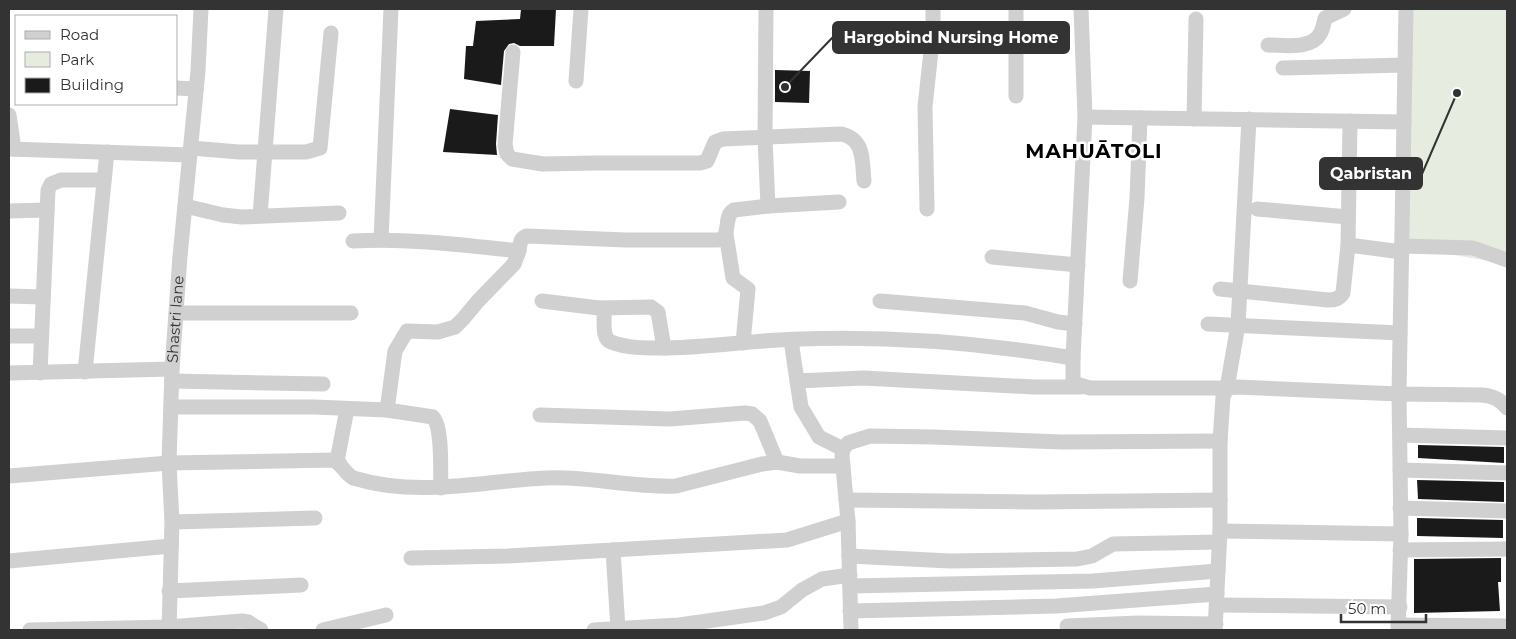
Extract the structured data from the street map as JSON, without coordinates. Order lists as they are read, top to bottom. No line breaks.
{"streets":{"street":["Shastri lane"]},"districts":["MAHUĀTOLI"],"places":["Hargobind Nursing Home","Qabristan"],"legend":["Road","Park","Building"],"scale_bar":"50 m"}
